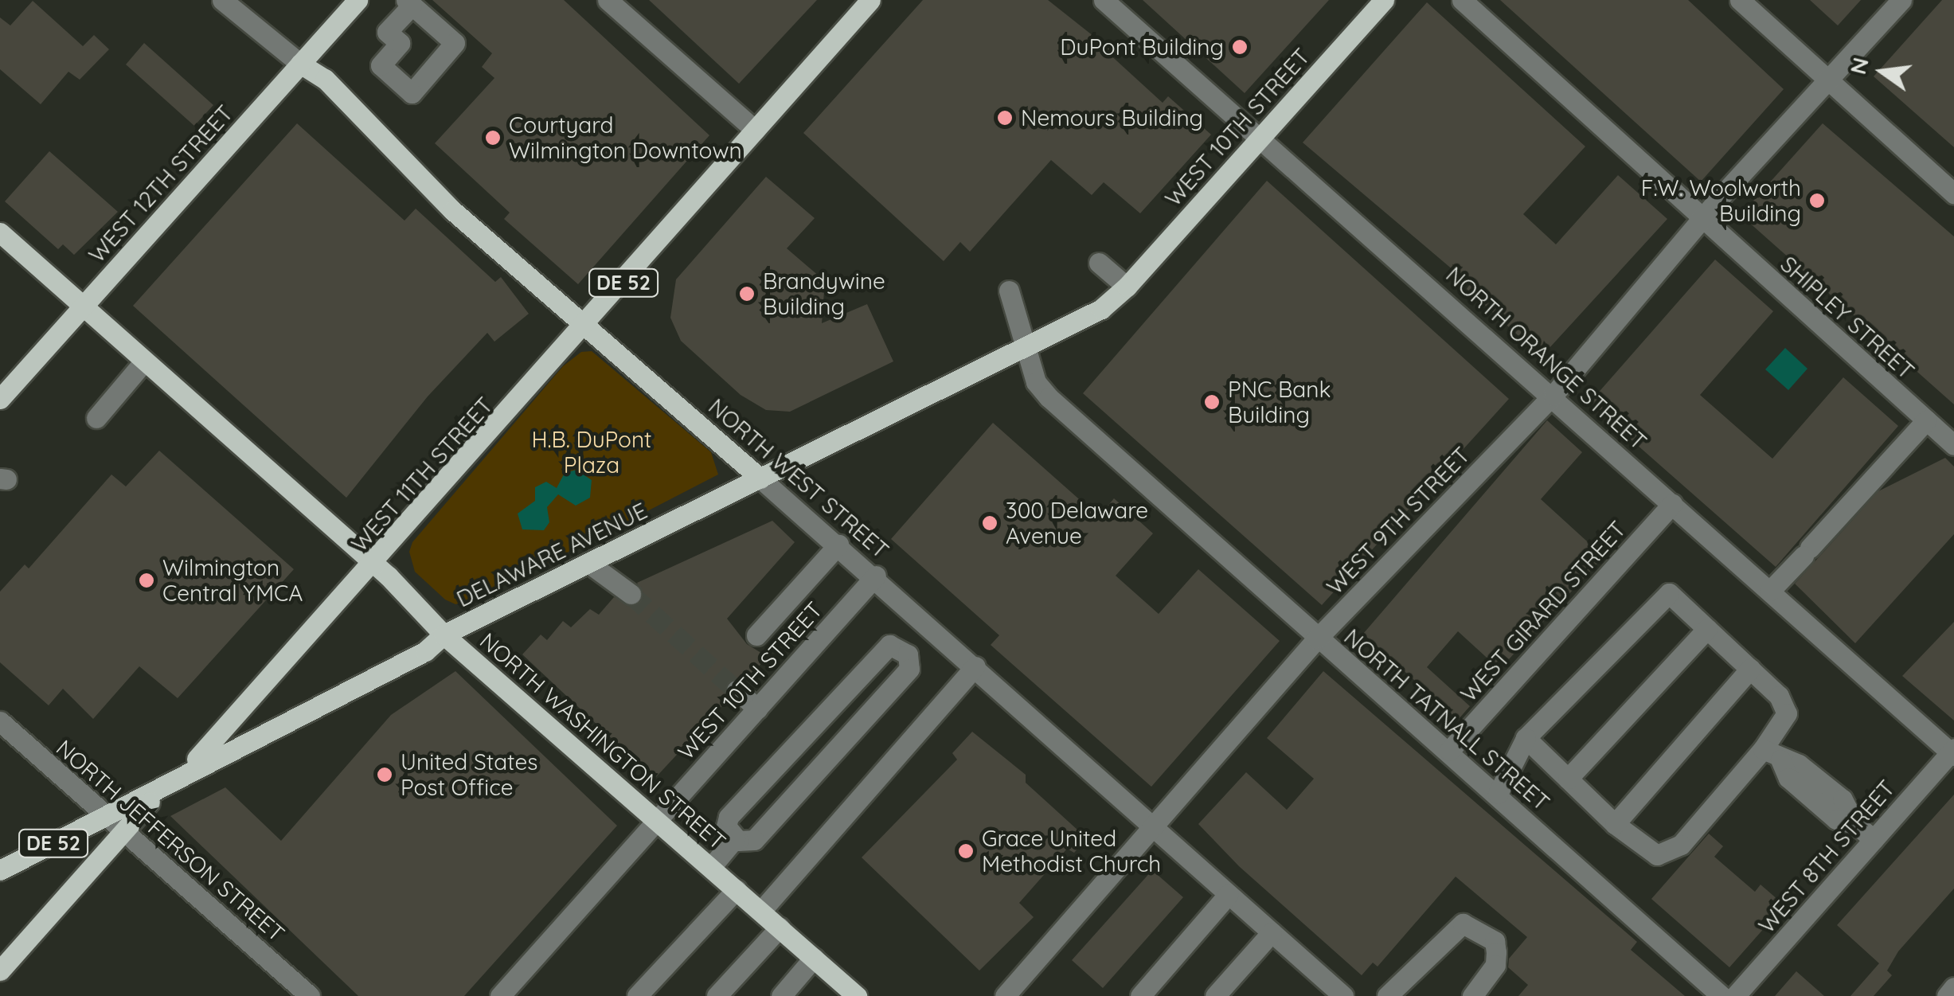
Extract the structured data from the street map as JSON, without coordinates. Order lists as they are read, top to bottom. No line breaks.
{"streets":{"main road":["WEST 10TH STREET","WEST 12TH STREET","DE 52","WEST 11TH STREET","NORTH WEST STREET","DELAWARE AVENUE","NORTH WASHINGTON STREET"],"street":["SHIPLEY STREET","NORTH ORANGE STREET","WEST 9TH STREET","WEST GIRARD STREET","NORTH TATNALL STREET","NORTH JEFFERSON STREET","WEST 8TH STREET"]},"crossings":[["WEST 10TH STREET","NORTH ORANGE STREET"],["WEST 10TH STREET","NORTH WEST STREET"],["WEST 10TH STREET","DELAWARE AVENUE"],["WEST 10TH STREET","NORTH WASHINGTON STREET"],["WEST 12TH STREET","NORTH WEST STREET"],["WEST 12TH STREET","NORTH WASHINGTON STREET"],["SHIPLEY STREET","WEST 9TH STREET"],["NORTH ORANGE STREET","WEST 9TH STREET"],["NORTH ORANGE STREET","WEST GIRARD STREET"],["NORTH ORANGE STREET","WEST 8TH STREET"],["WEST 11TH STREET","NORTH WEST STREET"],["WEST 11TH STREET","DELAWARE AVENUE"],["WEST 11TH STREET","NORTH WASHINGTON STREET"],["WEST 11TH STREET","NORTH JEFFERSON STREET"],["NORTH WEST STREET","WEST 9TH STREET"],["NORTH WEST STREET","DELAWARE AVENUE"],["WEST 9TH STREET","NORTH TATNALL STREET"],["DELAWARE AVENUE","NORTH TATNALL STREET"],["DELAWARE AVENUE","NORTH WASHINGTON STREET"],["DELAWARE AVENUE","NORTH JEFFERSON STREET"],["WEST GIRARD STREET","NORTH TATNALL STREET"]],"parks":["H.B. DuPont Plaza"],"places":["DuPont Building","Nemours Building","Courtyard Wilmington Downtown","F.W. Woolworth Building","Brandywine Building","PNC Bank Building","300 Delaware Avenue","Wilmington Central YMCA","United States Post Office","Grace United Methodist Church"],"north":"left"}
